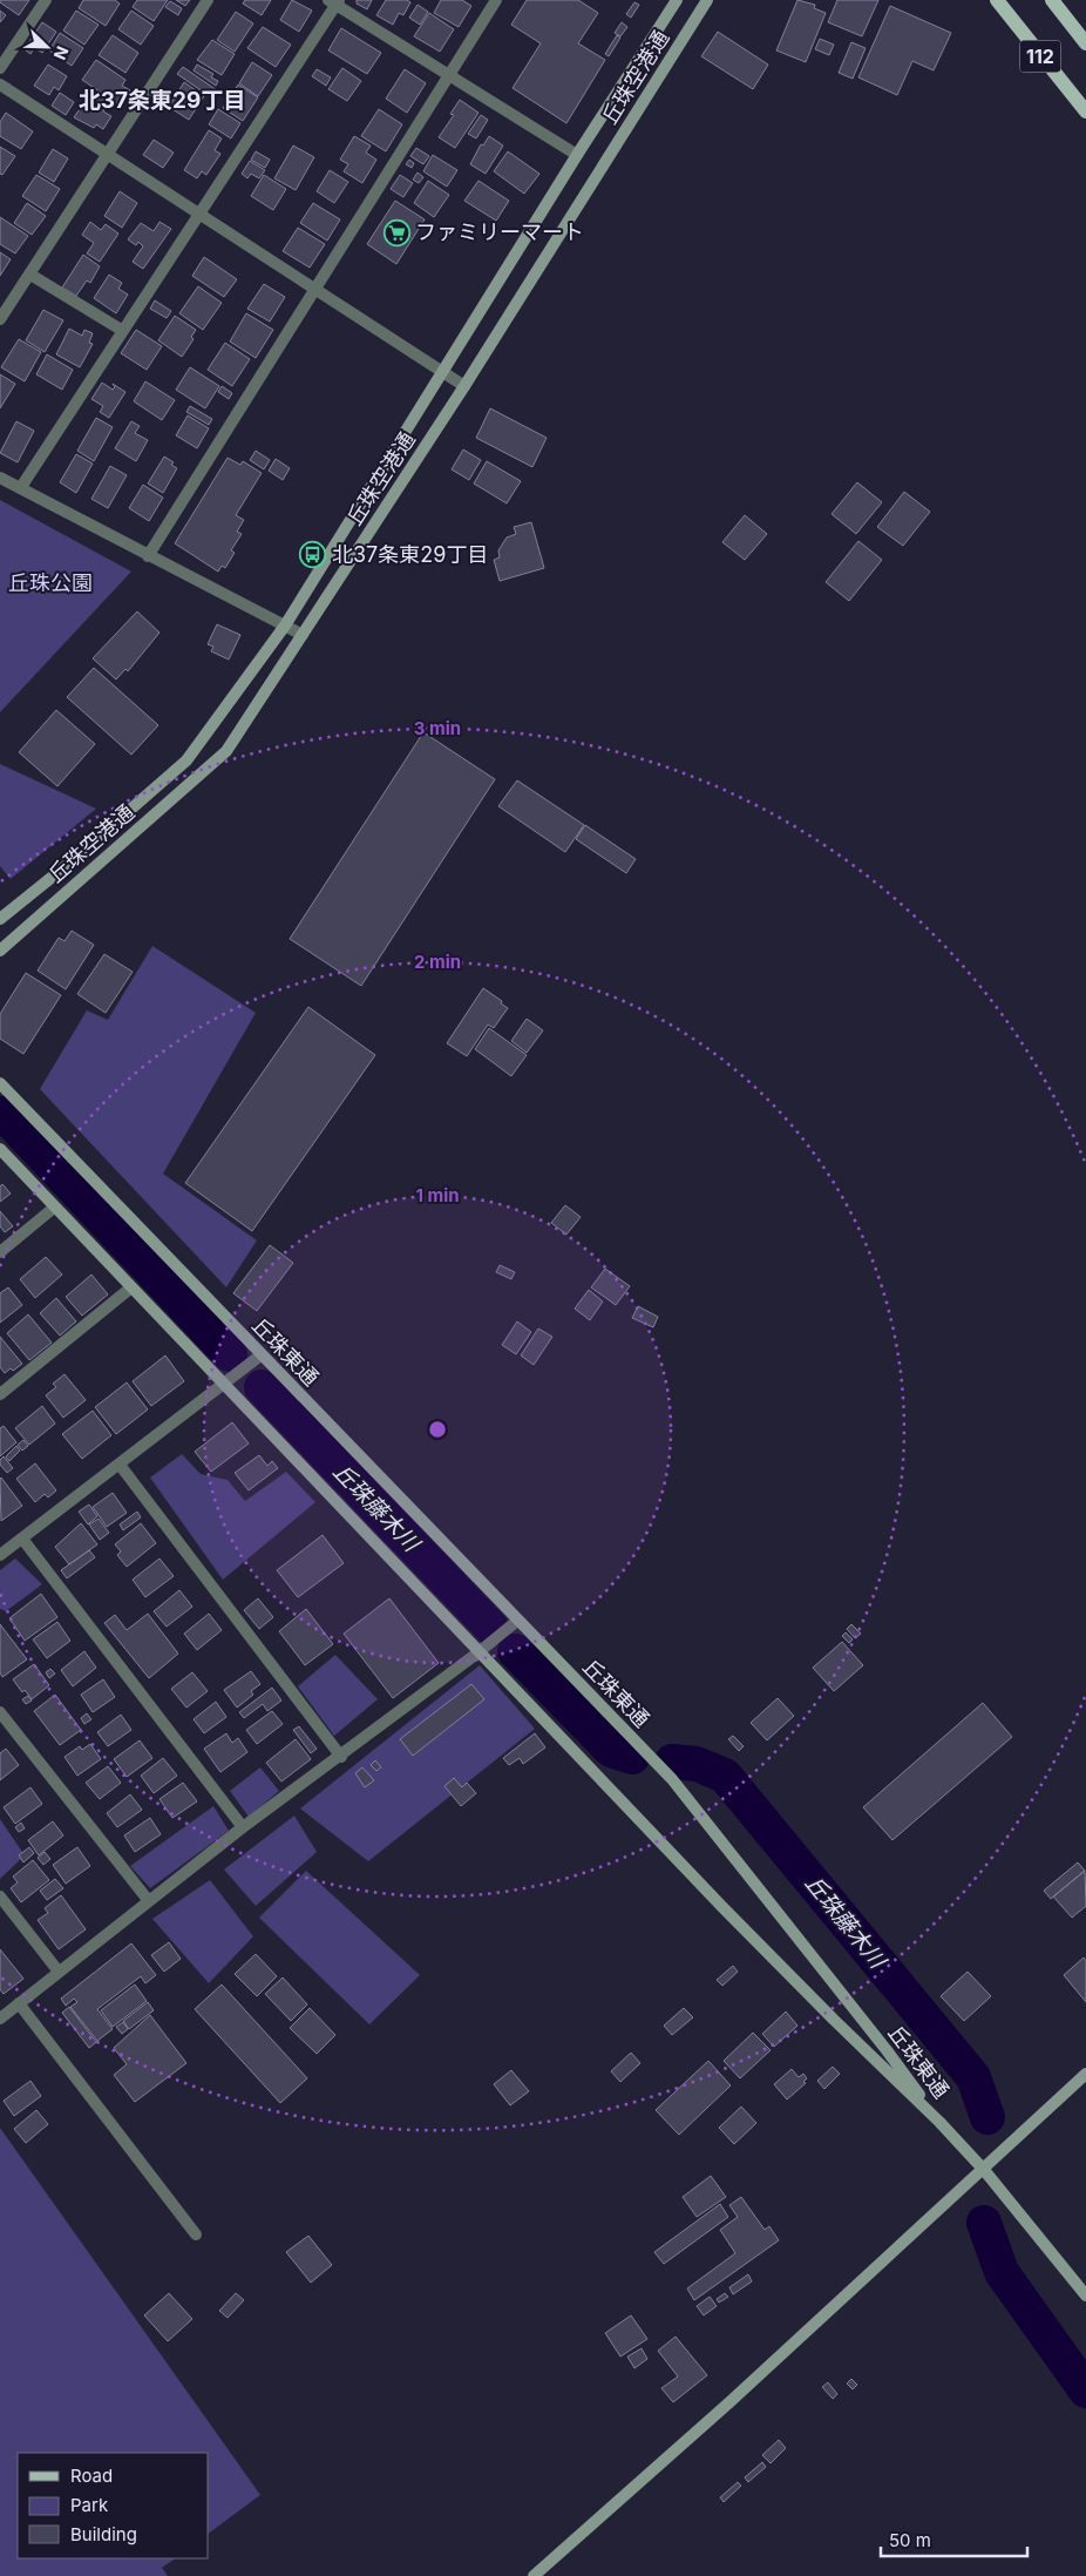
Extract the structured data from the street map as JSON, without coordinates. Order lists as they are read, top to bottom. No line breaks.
{"streets":{"main road":["112"],"street":["丘珠空港通","丘珠東通"]},"districts":["北37条東29丁目"],"water":["丘珠藤木川"],"parks":["丘珠公園"],"places":{"supermarket":["ファミリーマート"],"bus stop":["北37条東29丁目"]},"legend":["Road","Park","Building"],"scale_bar":"50 m","north":"bottom right","rings":["3 min","2 min","1 min"]}
